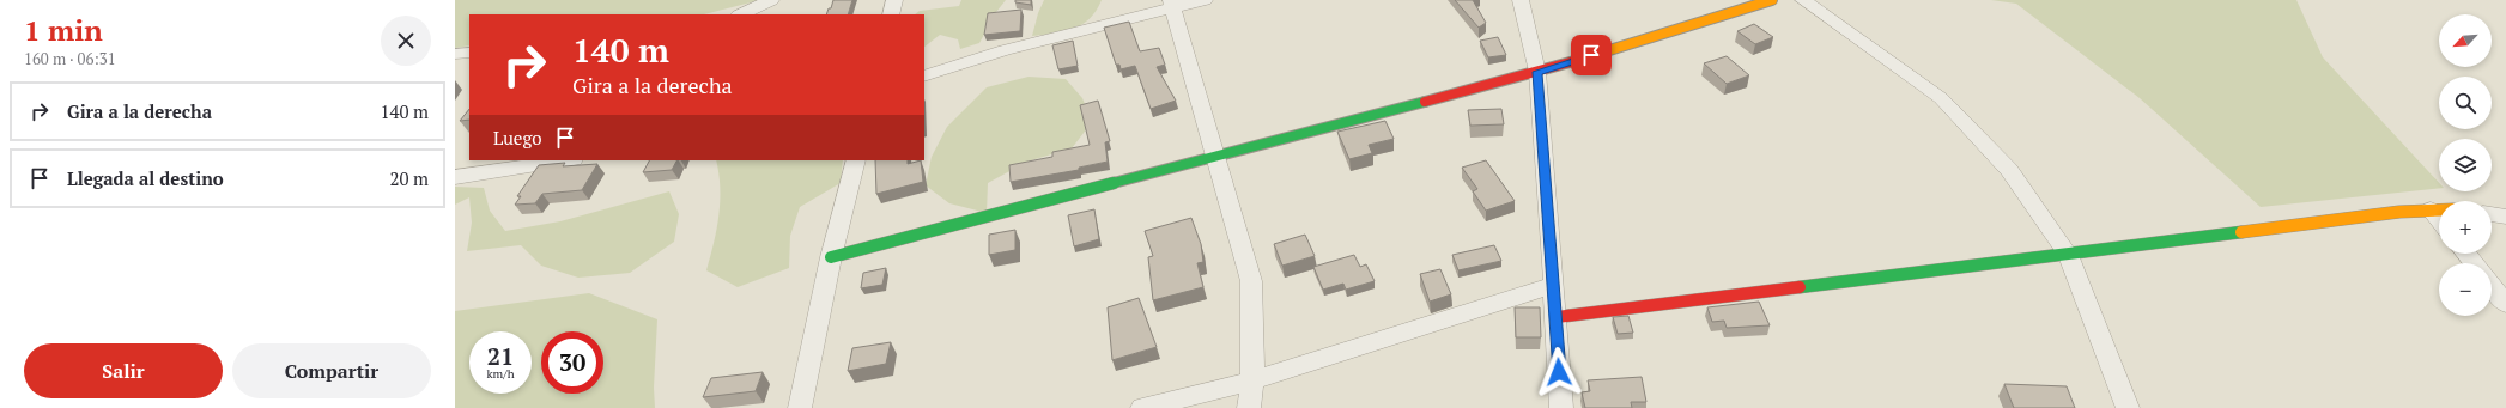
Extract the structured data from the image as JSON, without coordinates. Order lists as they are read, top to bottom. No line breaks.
{"north":"bottom left","page":{"heading":["1 min","160 m · 06:31"],"map_buttons":["+","−"],"turn":["140 m","Gira a la derecha"],"list":[{"name":"Gira a la derecha","value":"140 m"},{"name":"Llegada al destino","value":"20 m"}],"then":"Luego","speed":"21 km/h","limit":"30","buttons":["Salir","Compartir"]}}
